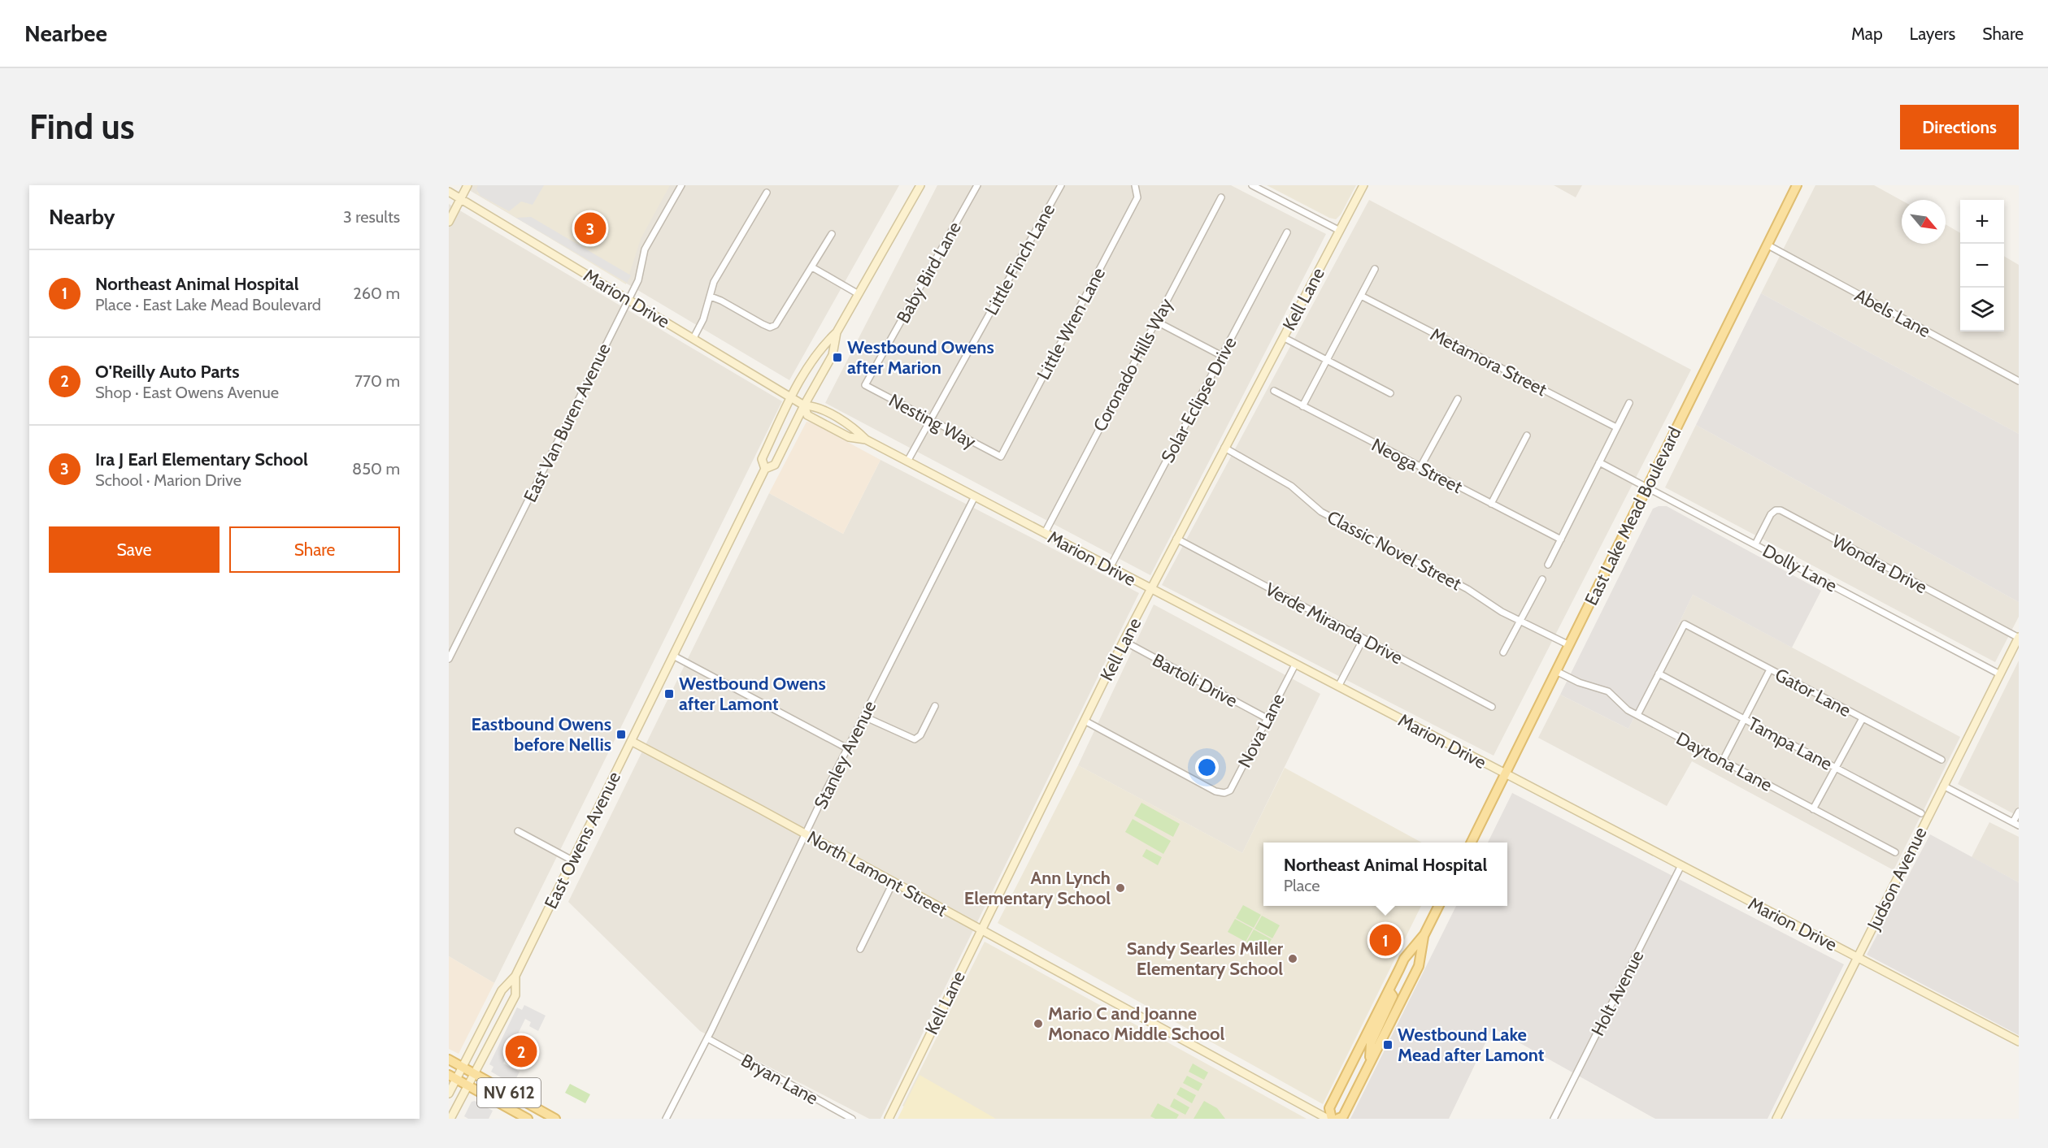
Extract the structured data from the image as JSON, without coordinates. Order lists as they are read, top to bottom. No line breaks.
{"streets":{"main road":["East Lake Mead Boulevard","NV 612"],"street":["Little Finch Lane","Baby Bird Lane","Marion Drive","Kell Lane","Abels Lane","Little Wren Lane","Metamora Street","Coronado Hills Way","Solar Eclipse Drive","Nesting Way","East Van Buren Avenue","Neoga Street","Classic Novel Street","Wondra Drive","Dolly Lane","Verde Miranda Drive","Bartoli Drive","Gator Lane","Nova Lane","Tampa Lane","Stanley Avenue","Daytona Lane","East Owens Avenue","North Lamont Street","Judson Avenue","Holt Avenue","Bryan Lane"]},"crossings":[["Little Finch Lane","Marion Drive"],["Little Finch Lane","Nesting Way"],["Baby Bird Lane","Nesting Way"],["Marion Drive","Kell Lane"],["Marion Drive","Coronado Hills Way"],["Marion Drive","Solar Eclipse Drive"],["Marion Drive","East Van Buren Avenue"],["Marion Drive","East Lake Mead Boulevard"],["Marion Drive","Nova Lane"],["Marion Drive","Stanley Avenue"],["Marion Drive","East Owens Avenue"],["Marion Drive","Judson Avenue"],["Marion Drive","Holt Avenue"],["Kell Lane","Classic Novel Street"],["Kell Lane","Verde Miranda Drive"],["Kell Lane","Bartoli Drive"],["Kell Lane","Nova Lane"],["Kell Lane","North Lamont Street"],["Abels Lane","East Lake Mead Boulevard"],["Little Wren Lane","Nesting Way"],["East Lake Mead Boulevard","Classic Novel Street"],["East Lake Mead Boulevard","Dolly Lane"],["East Lake Mead Boulevard","Daytona Lane"],["Wondra Drive","Dolly Lane"],["Wondra Drive","Judson Avenue"],["Dolly Lane","Judson Avenue"],["Bartoli Drive","Nova Lane"],["Gator Lane","Tampa Lane"],["Stanley Avenue","North Lamont Street"],["Stanley Avenue","Bryan Lane"],["East Owens Avenue","North Lamont Street"],["East Owens Avenue","NV 612"]],"places":{"transit":["Westbound Owens after Marion","Westbound Owens after Lamont","Eastbound Owens before Nellis","Westbound Lake Mead after Lamont"],"other":["Ann Lynch Elementary School","Sandy Searles Miller Elementary School","Mario C and Joanne Monaco Middle School"]},"north":"bottom right","page":{"header":"Nearbee","nav":["Map","Layers","Share"],"buttons":["Directions",["Save","Share"]],"title":"Find us","heading":["Nearby","3 results"],"map_buttons":["+","−"],"pins":["3","1","2"],"list":[{"mark":"1","name":"Northeast Animal Hospital","note":"Place · East Lake Mead Boulevard","value":"260 m"},{"mark":"2","name":"O'Reilly Auto Parts","note":"Shop · East Owens Avenue","value":"770 m"},{"mark":"3","name":"Ira J Earl Elementary School","note":"School · Marion Drive","value":"850 m"}],"popup":["Northeast Animal Hospital","Place"]}}
